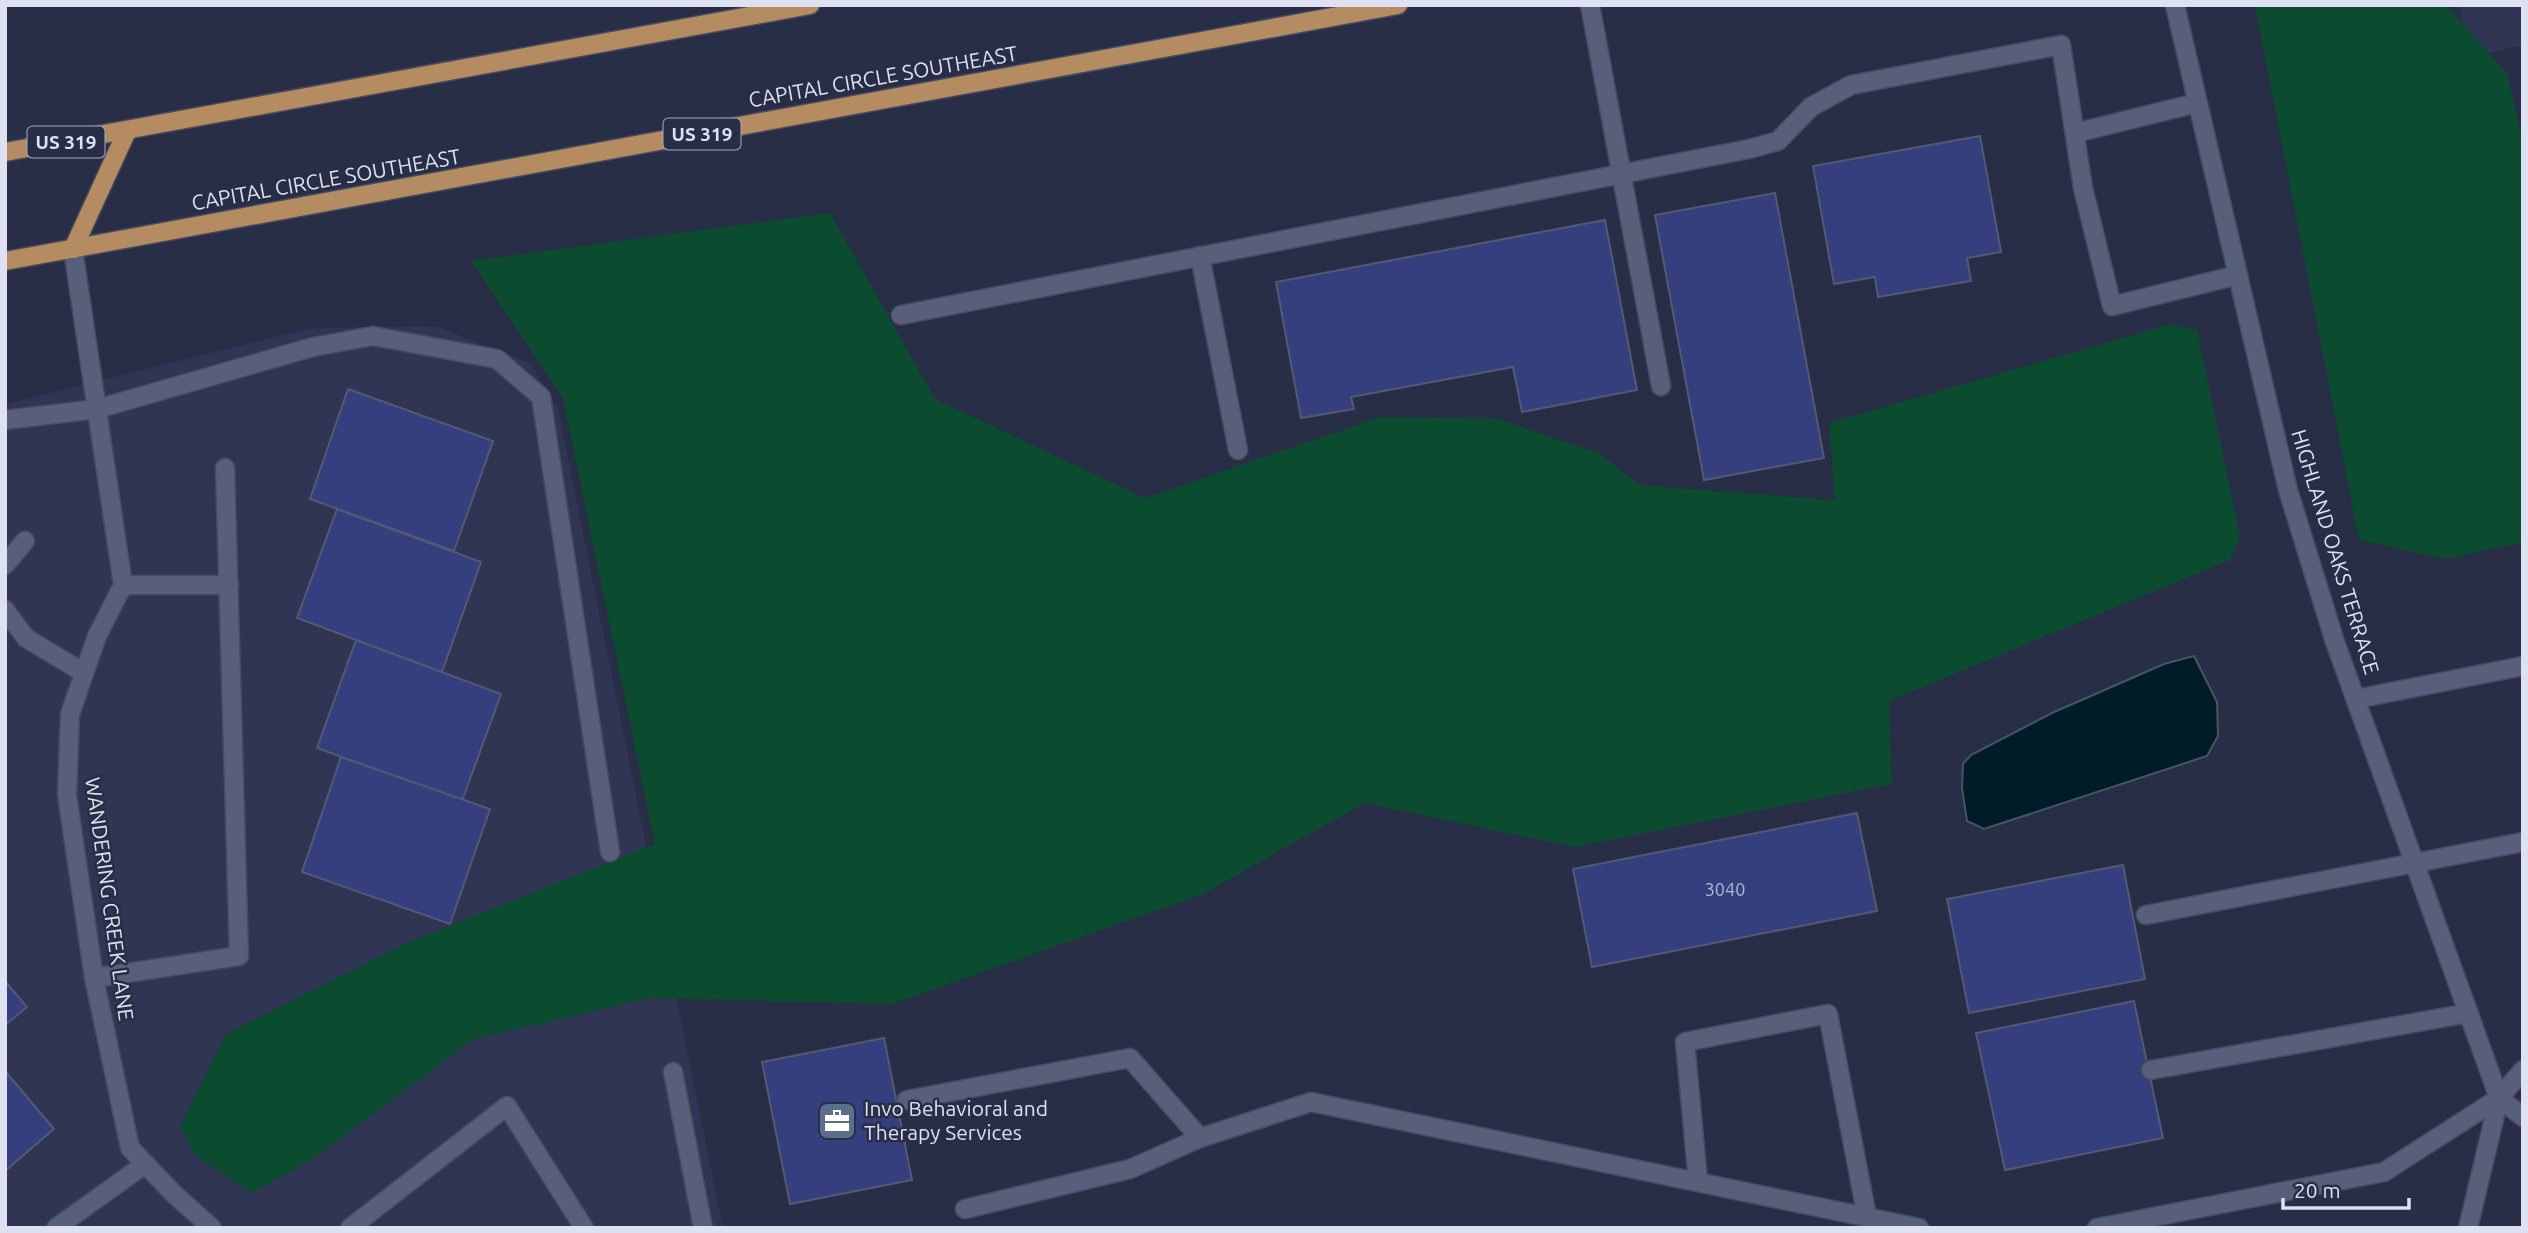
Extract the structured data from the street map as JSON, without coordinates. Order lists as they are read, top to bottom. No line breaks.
{"streets":{"main road":["CAPITAL CIRCLE SOUTHEAST","US 319"],"street":["HIGHLAND OAKS TERRACE","WANDERING CREEK LANE"]},"places":{"office":["Invo Behavioral and Therapy Services"]},"house_numbers":["3040"],"scale_bar":"20 m"}
